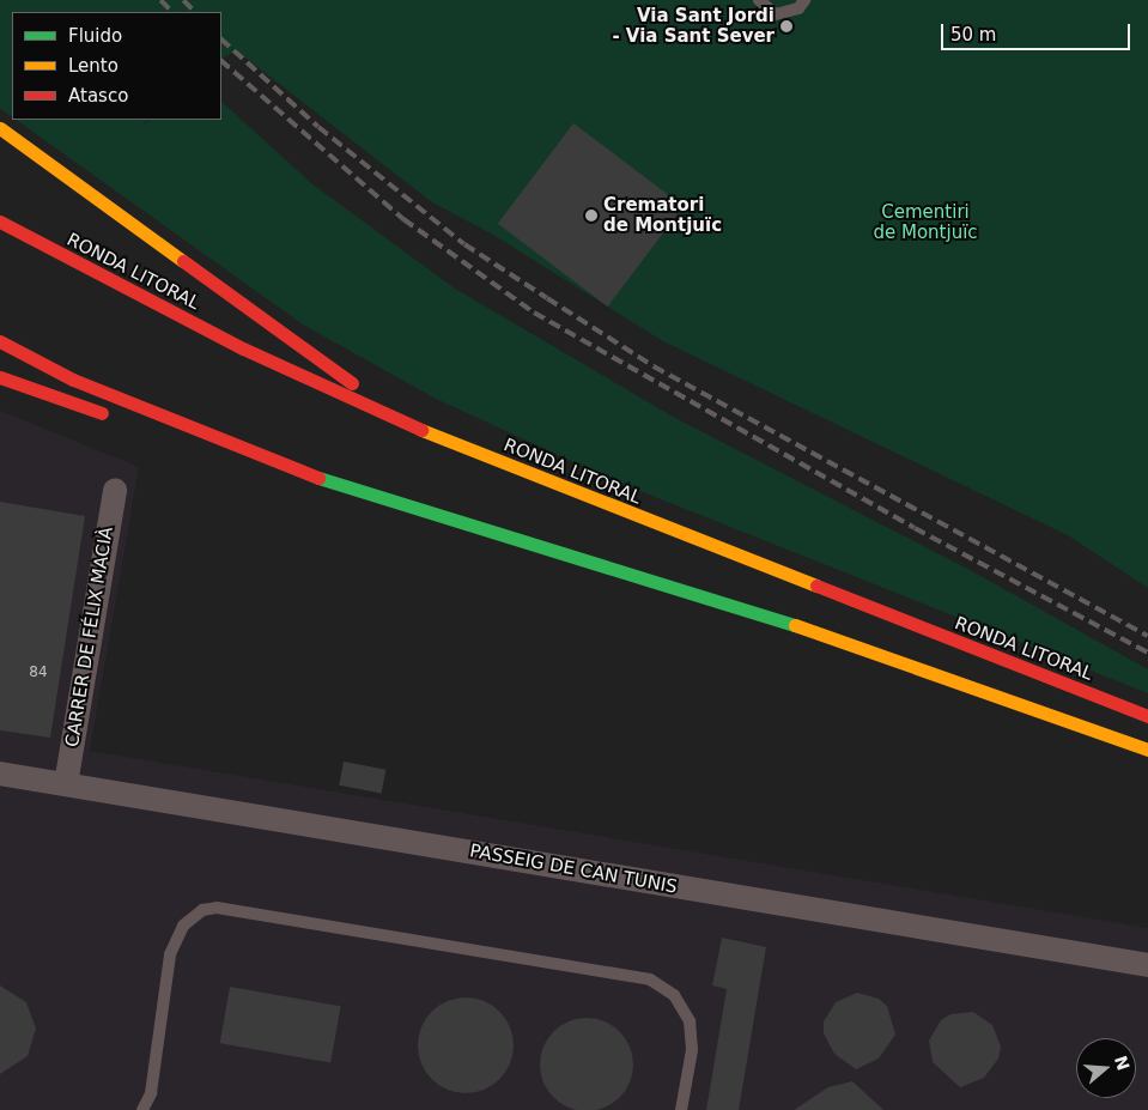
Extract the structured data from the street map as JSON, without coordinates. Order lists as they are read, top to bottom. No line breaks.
{"streets":{"highway":["RONDA LITORAL"],"street":["CARRER DE FÉLIX MACIÀ","PASSEIG DE CAN TUNIS"]},"crossings":[["CARRER DE FÉLIX MACIÀ","PASSEIG DE CAN TUNIS"]],"parks":["Cementiri de Montjuïc"],"places":["Via Sant Jordi - Via Sant Sever","Crematori de Montjuïc"],"house_numbers":["84"],"legend":["Fluido","Lento","Atasco"],"scale_bar":"50 m","north":"right"}
